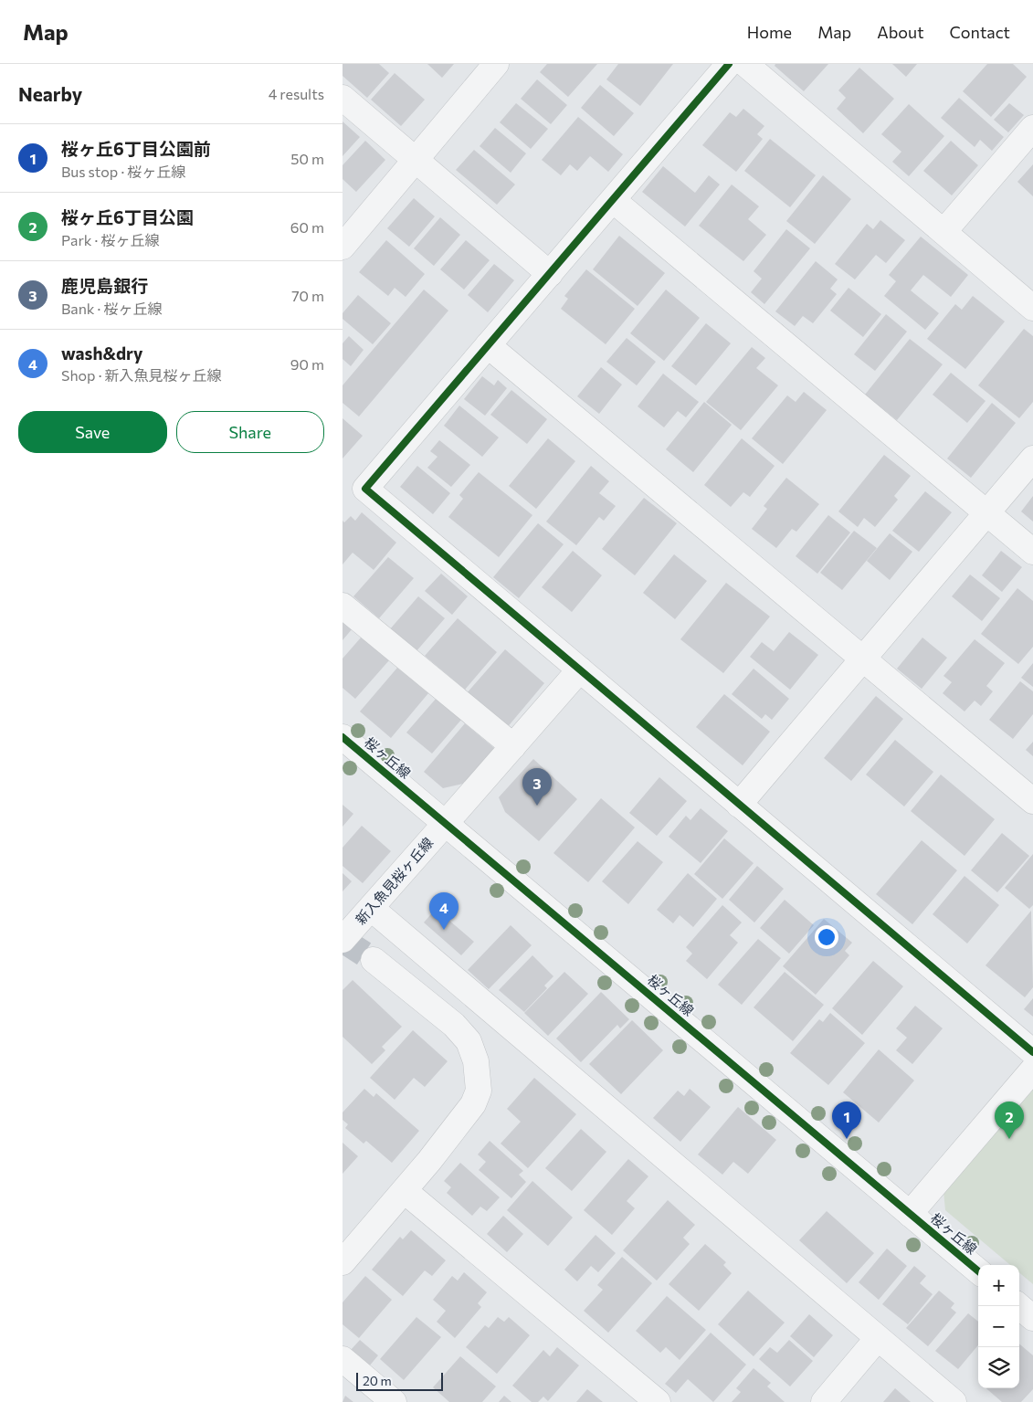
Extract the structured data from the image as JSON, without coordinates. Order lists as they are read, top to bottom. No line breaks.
{"streets":{"street":["桜ヶ丘線","新入魚見桜ヶ丘線"]},"crossings":[["桜ヶ丘線","新入魚見桜ヶ丘線"]],"scale_bar":"20 m","page":{"header":"Map","nav":["Home","Map","About","Contact"],"heading":["Nearby","4 results"],"list":[{"mark":"1","name":"桜ヶ丘6丁目公園前","note":"Bus stop · 桜ヶ丘線","value":"50 m"},{"mark":"2","name":"桜ヶ丘6丁目公園","note":"Park · 桜ヶ丘線","value":"60 m"},{"mark":"3","name":"鹿児島銀行","note":"Bank · 桜ヶ丘線","value":"70 m"},{"mark":"4","name":"wash&dry","note":"Shop · 新入魚見桜ヶ丘線","value":"90 m"}],"buttons":["Save","Share"],"pins":["3","4","1","2"],"map_buttons":["+","−"],"scale":"20 m"}}
